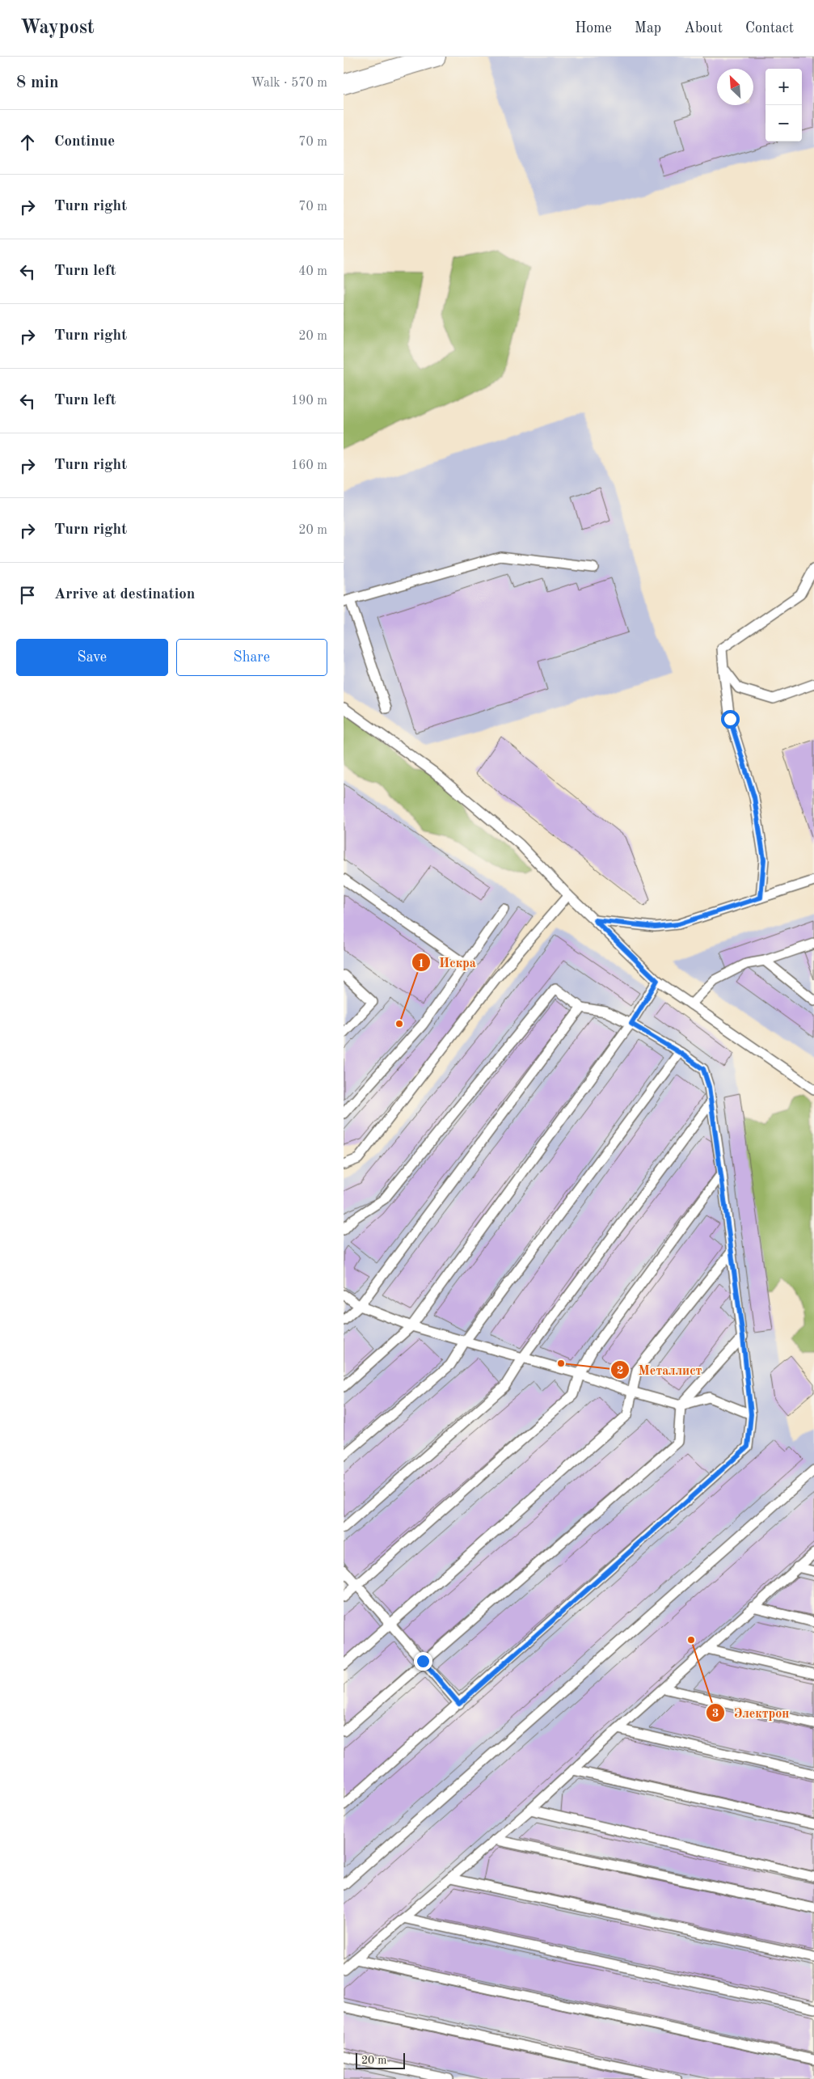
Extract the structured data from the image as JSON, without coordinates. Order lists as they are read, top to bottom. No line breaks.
{"places":["Искра","Металлист","Электрон"],"scale_bar":"20 m","north":"top left","page":{"header":"Waypost","nav":["Home","Map","About","Contact"],"heading":["8 min","Walk · 570 m"],"map_buttons":["+","−"],"list":[["Continue","70 m"],["Turn right","70 m"],["Turn left","40 m"],["Turn right","20 m"],["Turn left","190 m"],["Turn right","160 m"],["Turn right","20 m"],"Arrive at destination"],"buttons":["Save","Share"],"scale":"20 m"}}
